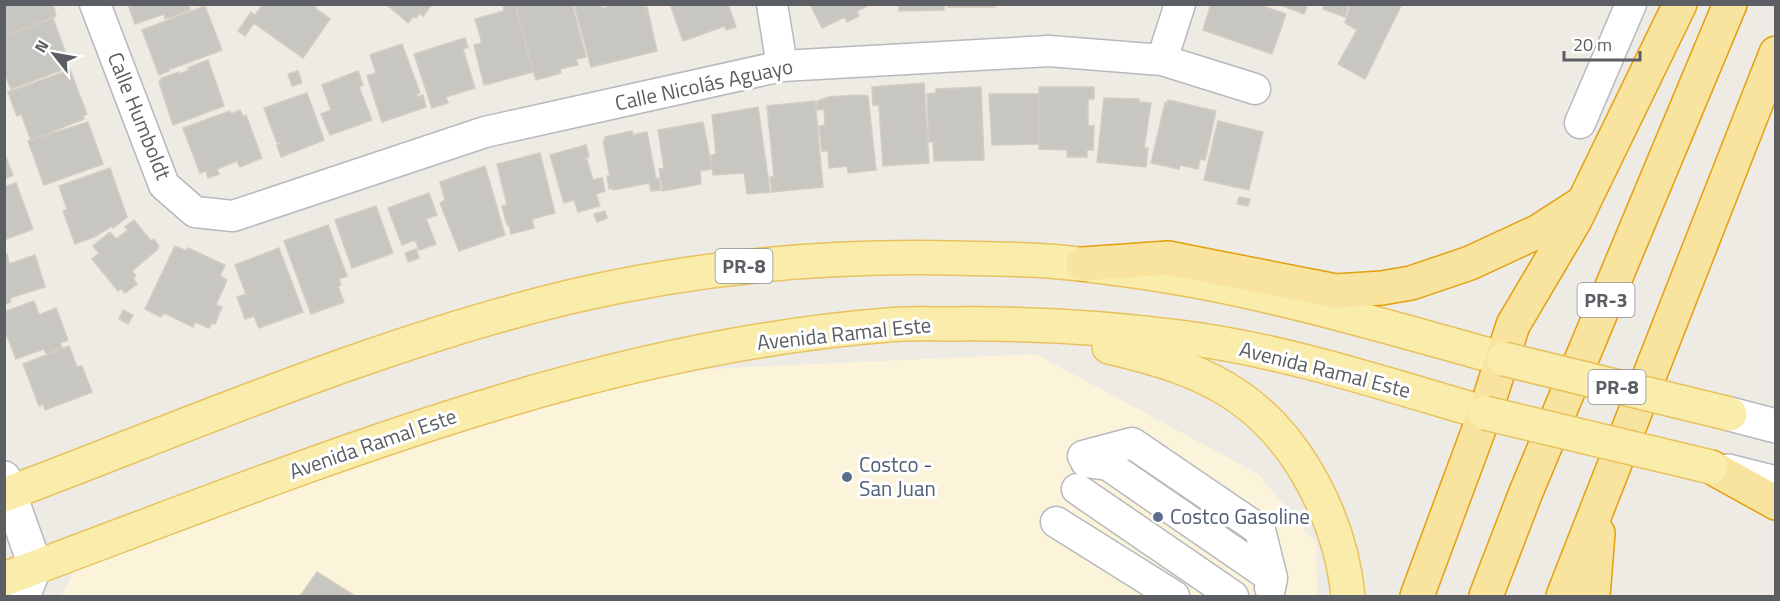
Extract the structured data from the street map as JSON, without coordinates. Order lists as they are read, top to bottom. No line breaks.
{"streets":{"highway":["PR-3"],"main road":["PR-8","Avenida Ramal Este"],"street":["Calle Nicolás Aguayo","Calle Humboldt"]},"crossings":[["Calle Nicolás Aguayo","Calle Humboldt"]],"places":["Costco - San Juan","Costco Gasoline"],"scale_bar":"20 m","north":"top left"}
